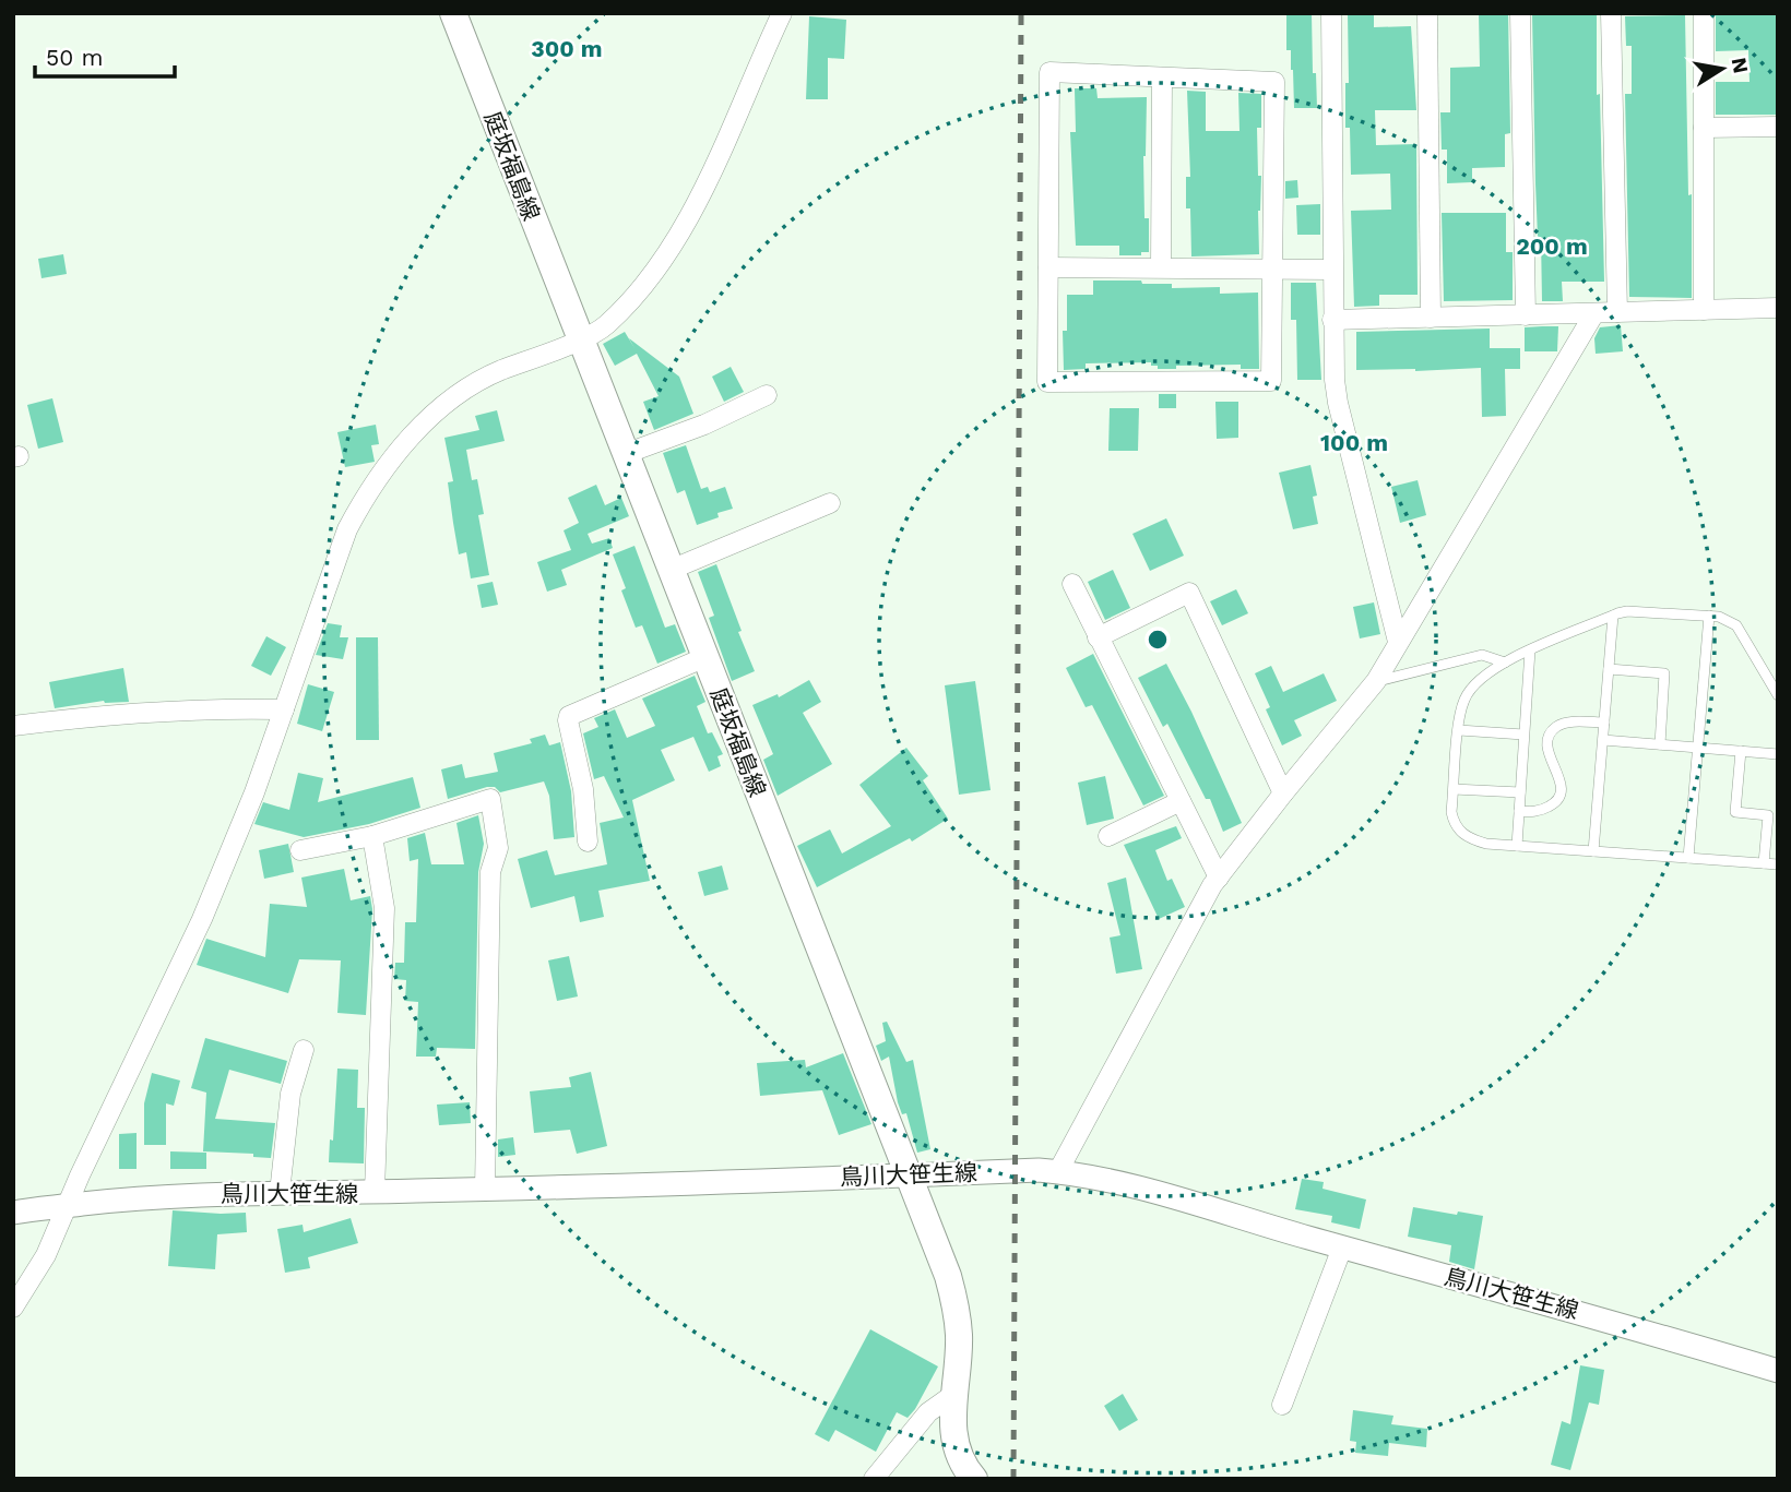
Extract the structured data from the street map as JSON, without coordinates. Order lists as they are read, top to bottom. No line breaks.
{"streets":{"main road":["庭坂福島線"],"street":["鳥川大笹生線"]},"crossings":[["庭坂福島線","鳥川大笹生線"]],"scale_bar":"50 m","north":"right","rings":["300 m","200 m","100 m"]}
